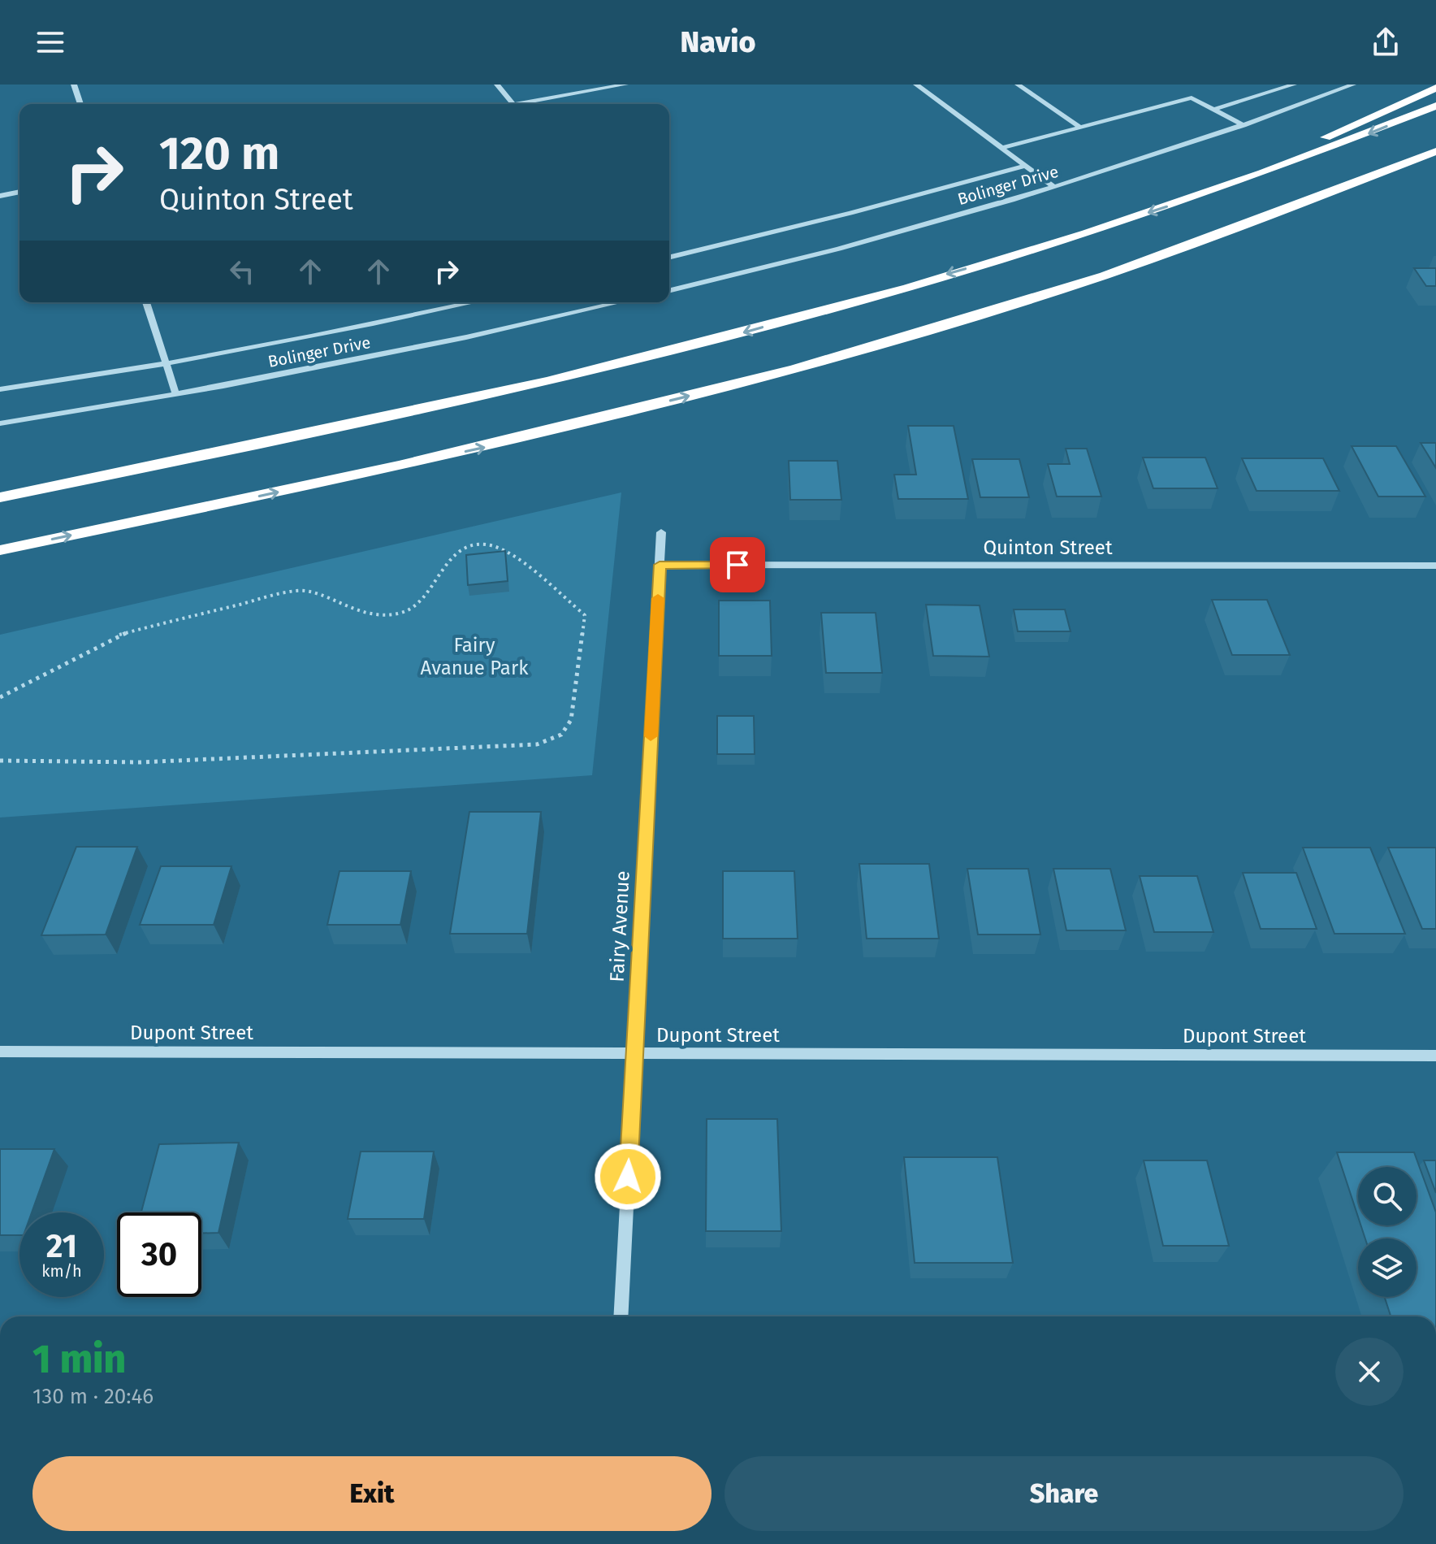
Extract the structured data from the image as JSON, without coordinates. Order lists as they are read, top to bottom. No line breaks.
{"streets":{"street":["Bolinger Drive","Quinton Street","Fairy Avenue","Dupont Street"]},"crossings":[["Quinton Street","Fairy Avenue"],["Fairy Avenue","Dupont Street"]],"parks":["Fairy Avanue Park"],"page":{"header":"Navio","turn":["120 m","Quinton Street"],"speed":"21 km/h","limit":"30","heading":["1 min","130 m · 20:46"],"buttons":["Exit","Share"]}}
